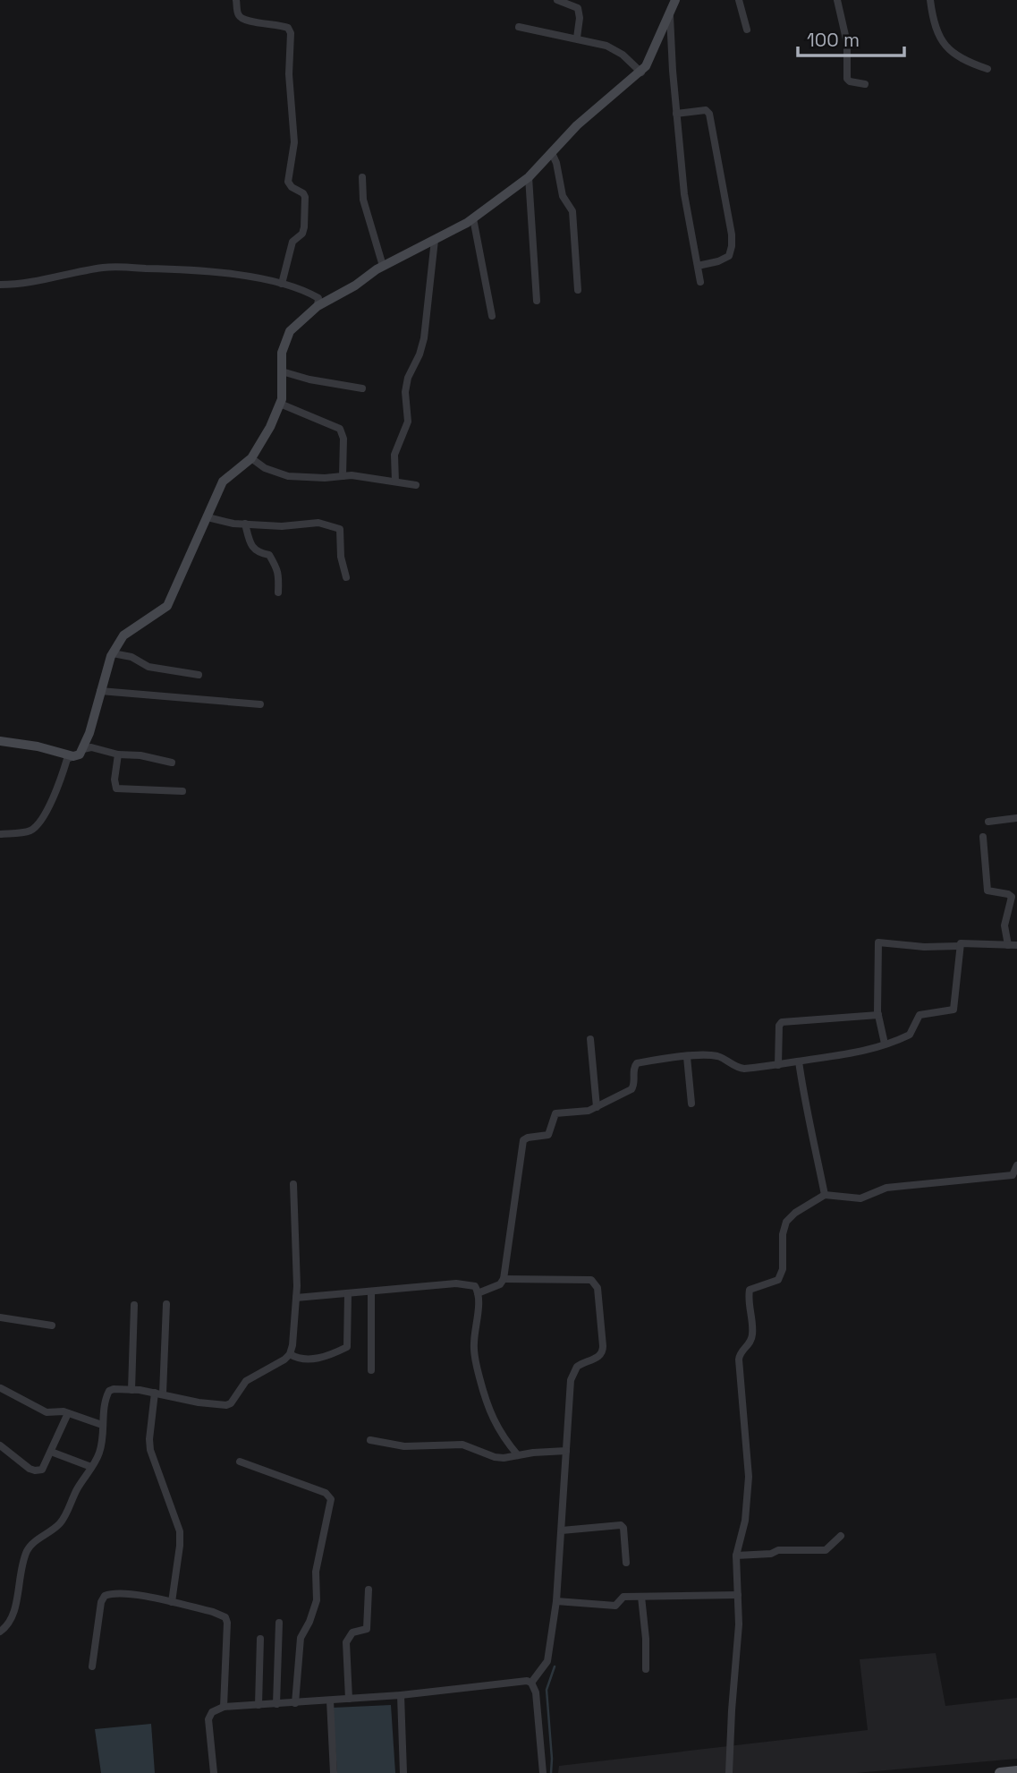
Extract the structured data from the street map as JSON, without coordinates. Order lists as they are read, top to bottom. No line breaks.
{"scale_bar":"100 m"}
